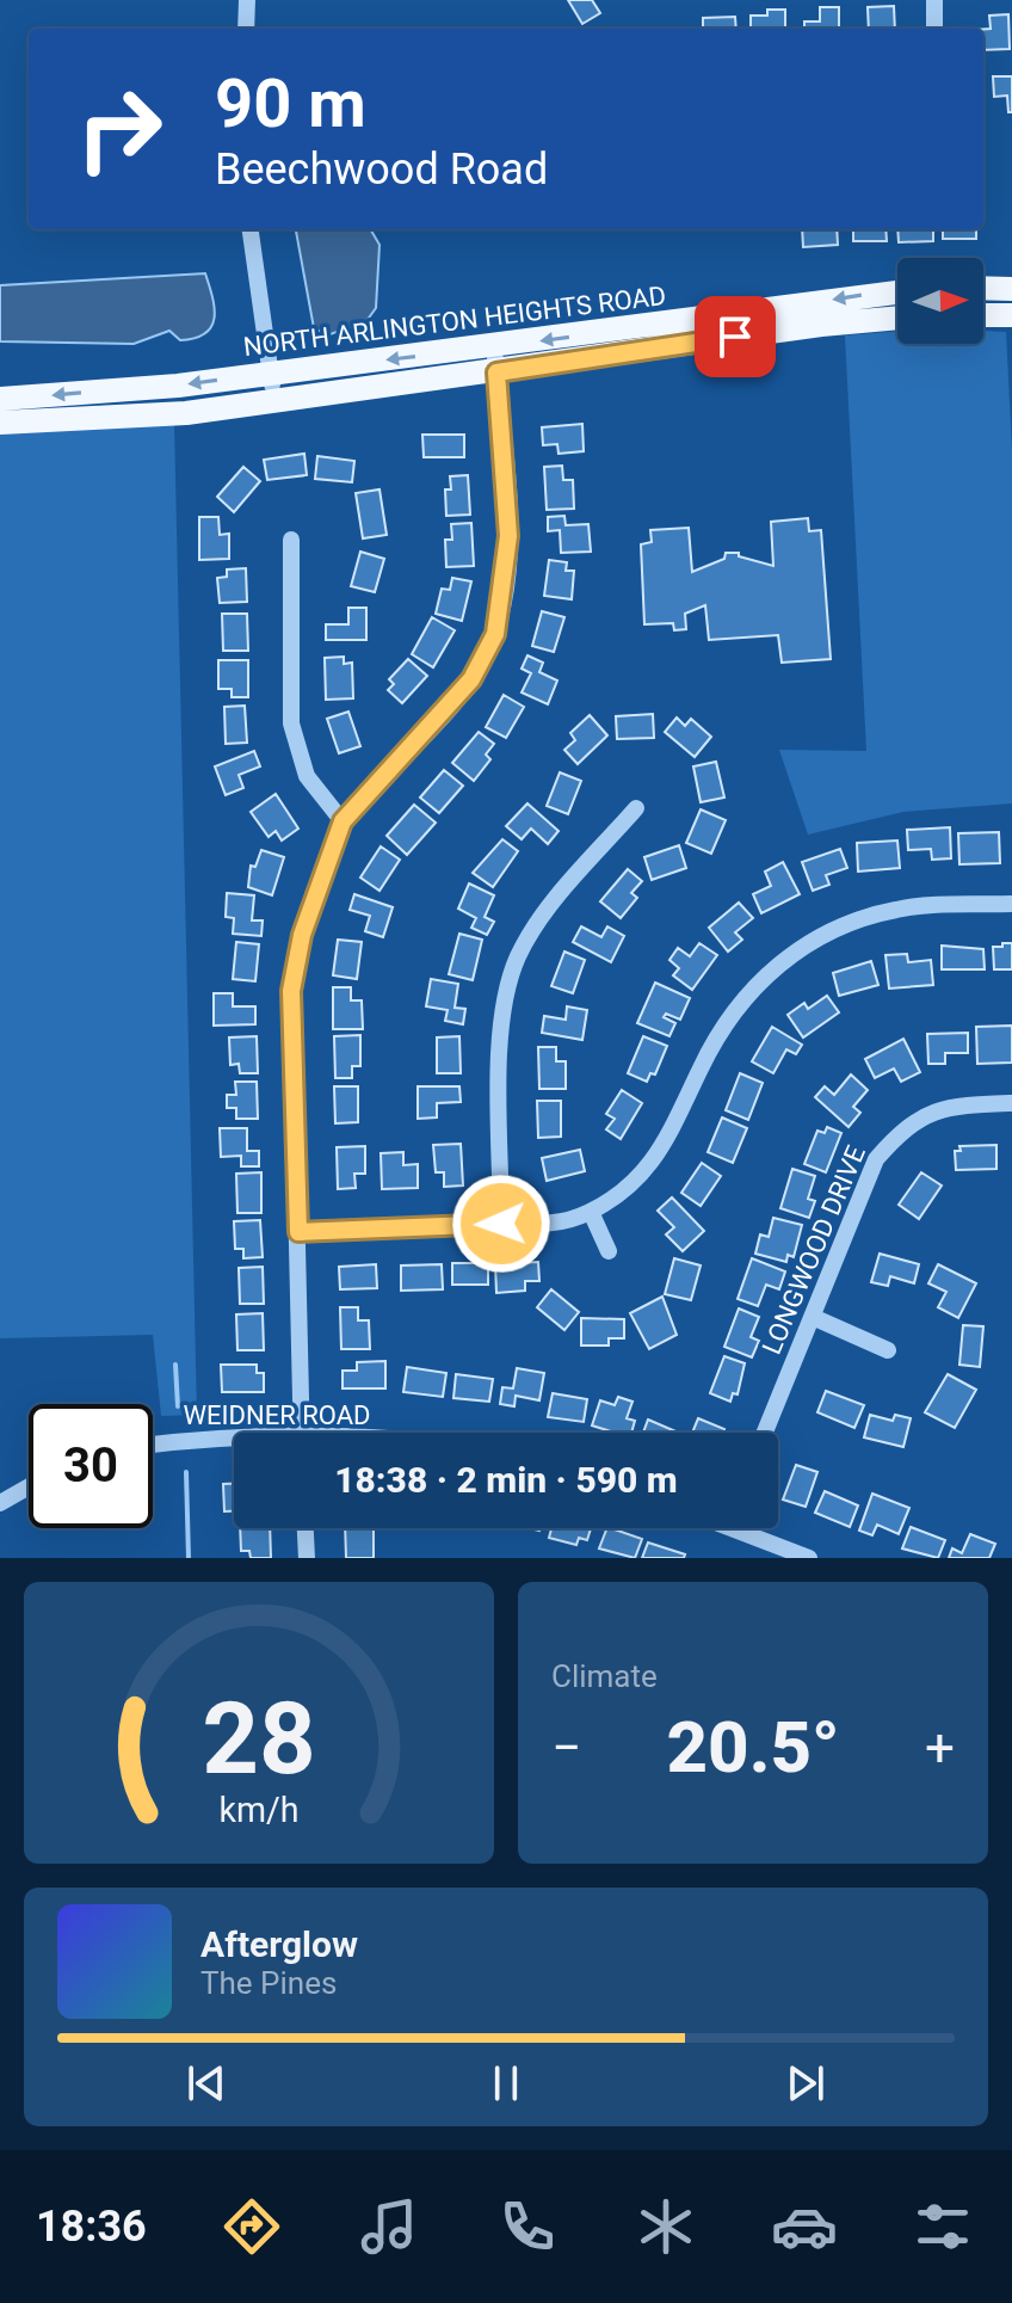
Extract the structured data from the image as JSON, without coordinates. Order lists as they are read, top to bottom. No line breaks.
{"streets":{"main road":["NORTH ARLINGTON HEIGHTS ROAD"],"street":["LONGWOOD DRIVE","WEIDNER ROAD"]},"north":"right","page":{"turn":["90 m","Beechwood Road"],"limit":"30","trip":"18:38 · 2 min · 590 m","tile":"Climate","heat":["−","20.5°","+"],"song":["Afterglow","The Pines"],"tabs":"18:36","gauge":["28","km/h"]}}
